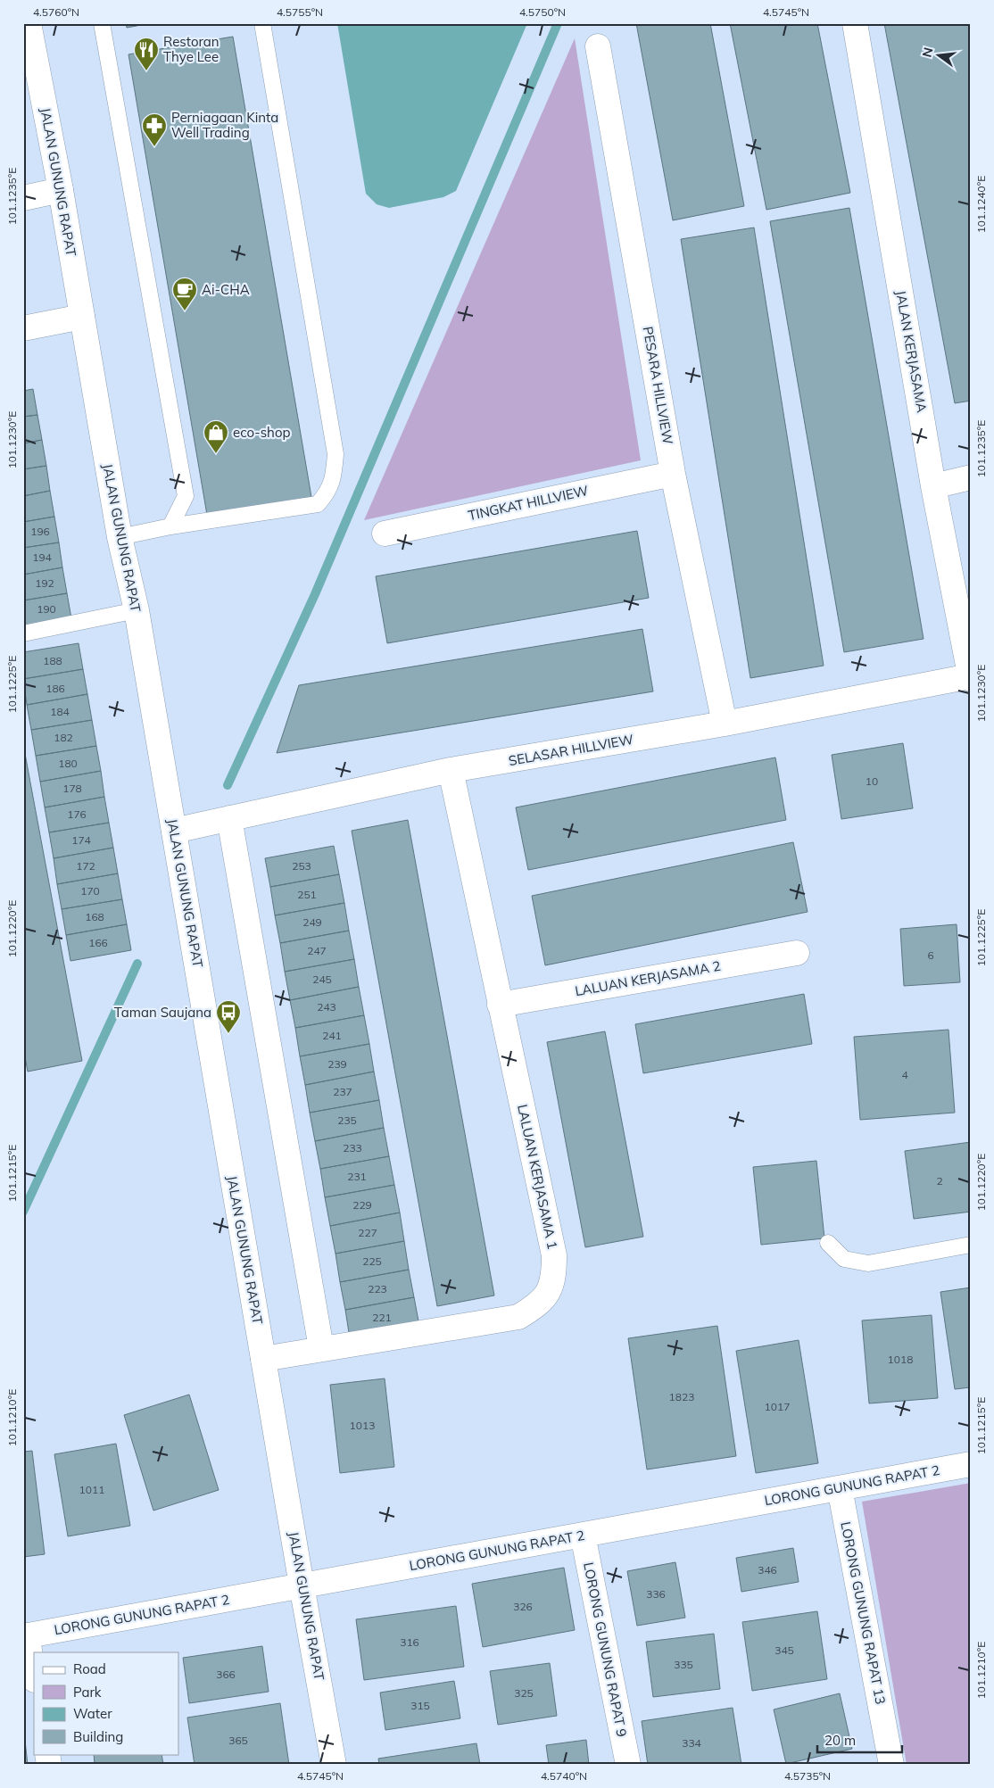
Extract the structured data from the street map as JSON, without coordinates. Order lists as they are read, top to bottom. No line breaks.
{"streets":{"street":["JALAN GUNUNG RAPAT","JALAN KERJASAMA","PESARA HILLVIEW","TINGKAT HILLVIEW","SELASAR HILLVIEW","LALUAN KERJASAMA 2","LALUAN KERJASAMA 1","LORONG GUNUNG RAPAT 2","LORONG GUNUNG RAPAT 13","LORONG GUNUNG RAPAT 9"]},"crossings":[["JALAN GUNUNG RAPAT","SELASAR HILLVIEW"],["JALAN GUNUNG RAPAT","LALUAN KERJASAMA 1"],["JALAN GUNUNG RAPAT","LORONG GUNUNG RAPAT 2"],["JALAN KERJASAMA","SELASAR HILLVIEW"],["PESARA HILLVIEW","TINGKAT HILLVIEW"],["PESARA HILLVIEW","SELASAR HILLVIEW"],["SELASAR HILLVIEW","LALUAN KERJASAMA 1"],["LALUAN KERJASAMA 2","LALUAN KERJASAMA 1"],["LORONG GUNUNG RAPAT 2","LORONG GUNUNG RAPAT 13"],["LORONG GUNUNG RAPAT 2","LORONG GUNUNG RAPAT 9"]],"places":{"restaurant":["Restoran Thye Lee"],"pharmacy":["Perniagaan Kinta Well Trading"],"cafe":["Ai-CHA"],"shop":["eco-shop"],"bus stop":["Taman Saujana"]},"house_numbers":["196","194","192","190","188","186","184","182","180","10","178","176","174","172","253","170","251","168","249","166","247","6","245","243","241","239","4","237","235","233","231","2","229","227","225","223","221","1018","1823","1017","1013","1011","346","336","326","316","345","335","366","325","315","365","334"],"legend":["Road","Park","Water","Building"],"scale_bar":"20 m","north":"left","coordinates":["4.5760°N","4.5755°N","4.5750°N","4.5745°N","101.1235°E","101.1240°E","101.1230°E","101.1225°E","101.1220°E","101.1215°E","101.1210°E","4.5740°N","4.5735°N"]}
